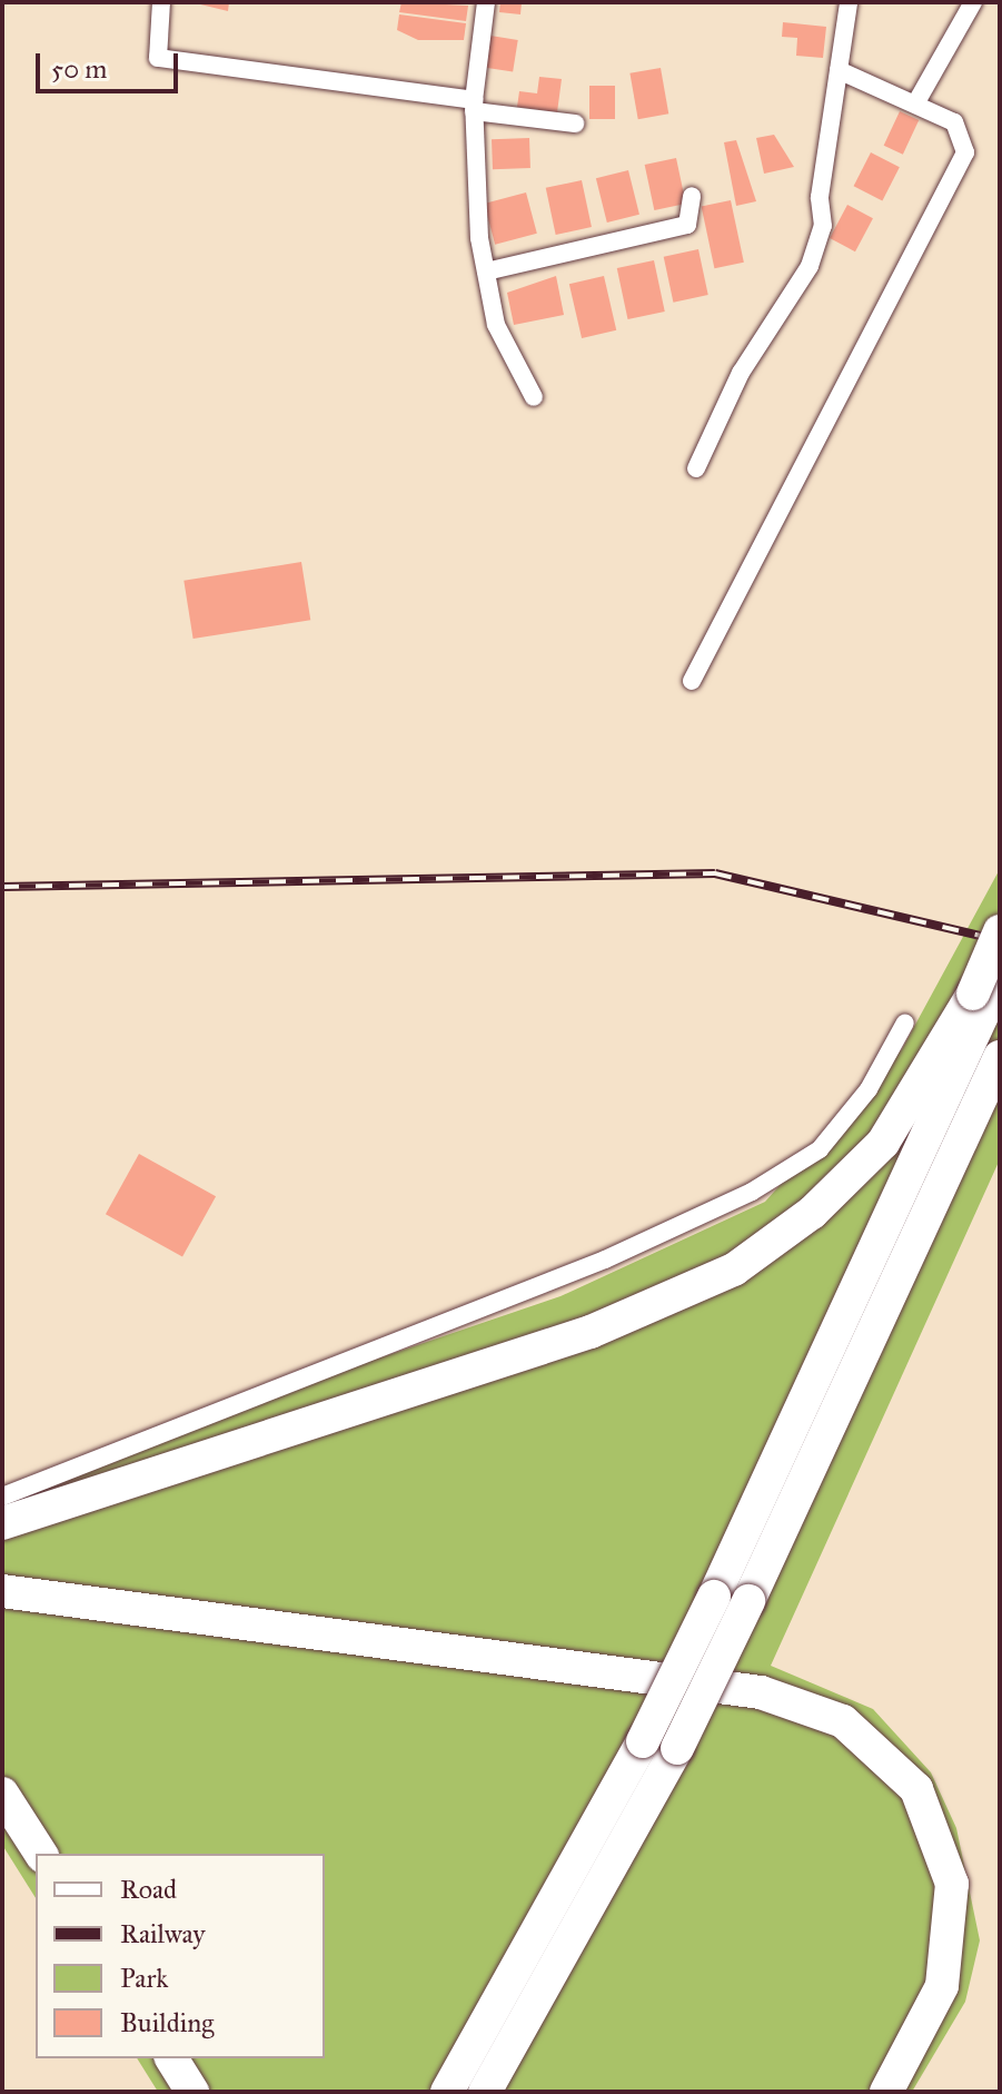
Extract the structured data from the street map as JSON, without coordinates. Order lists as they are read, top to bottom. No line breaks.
{"legend":["Road","Railway","Park","Building"],"scale_bar":"50 m"}
